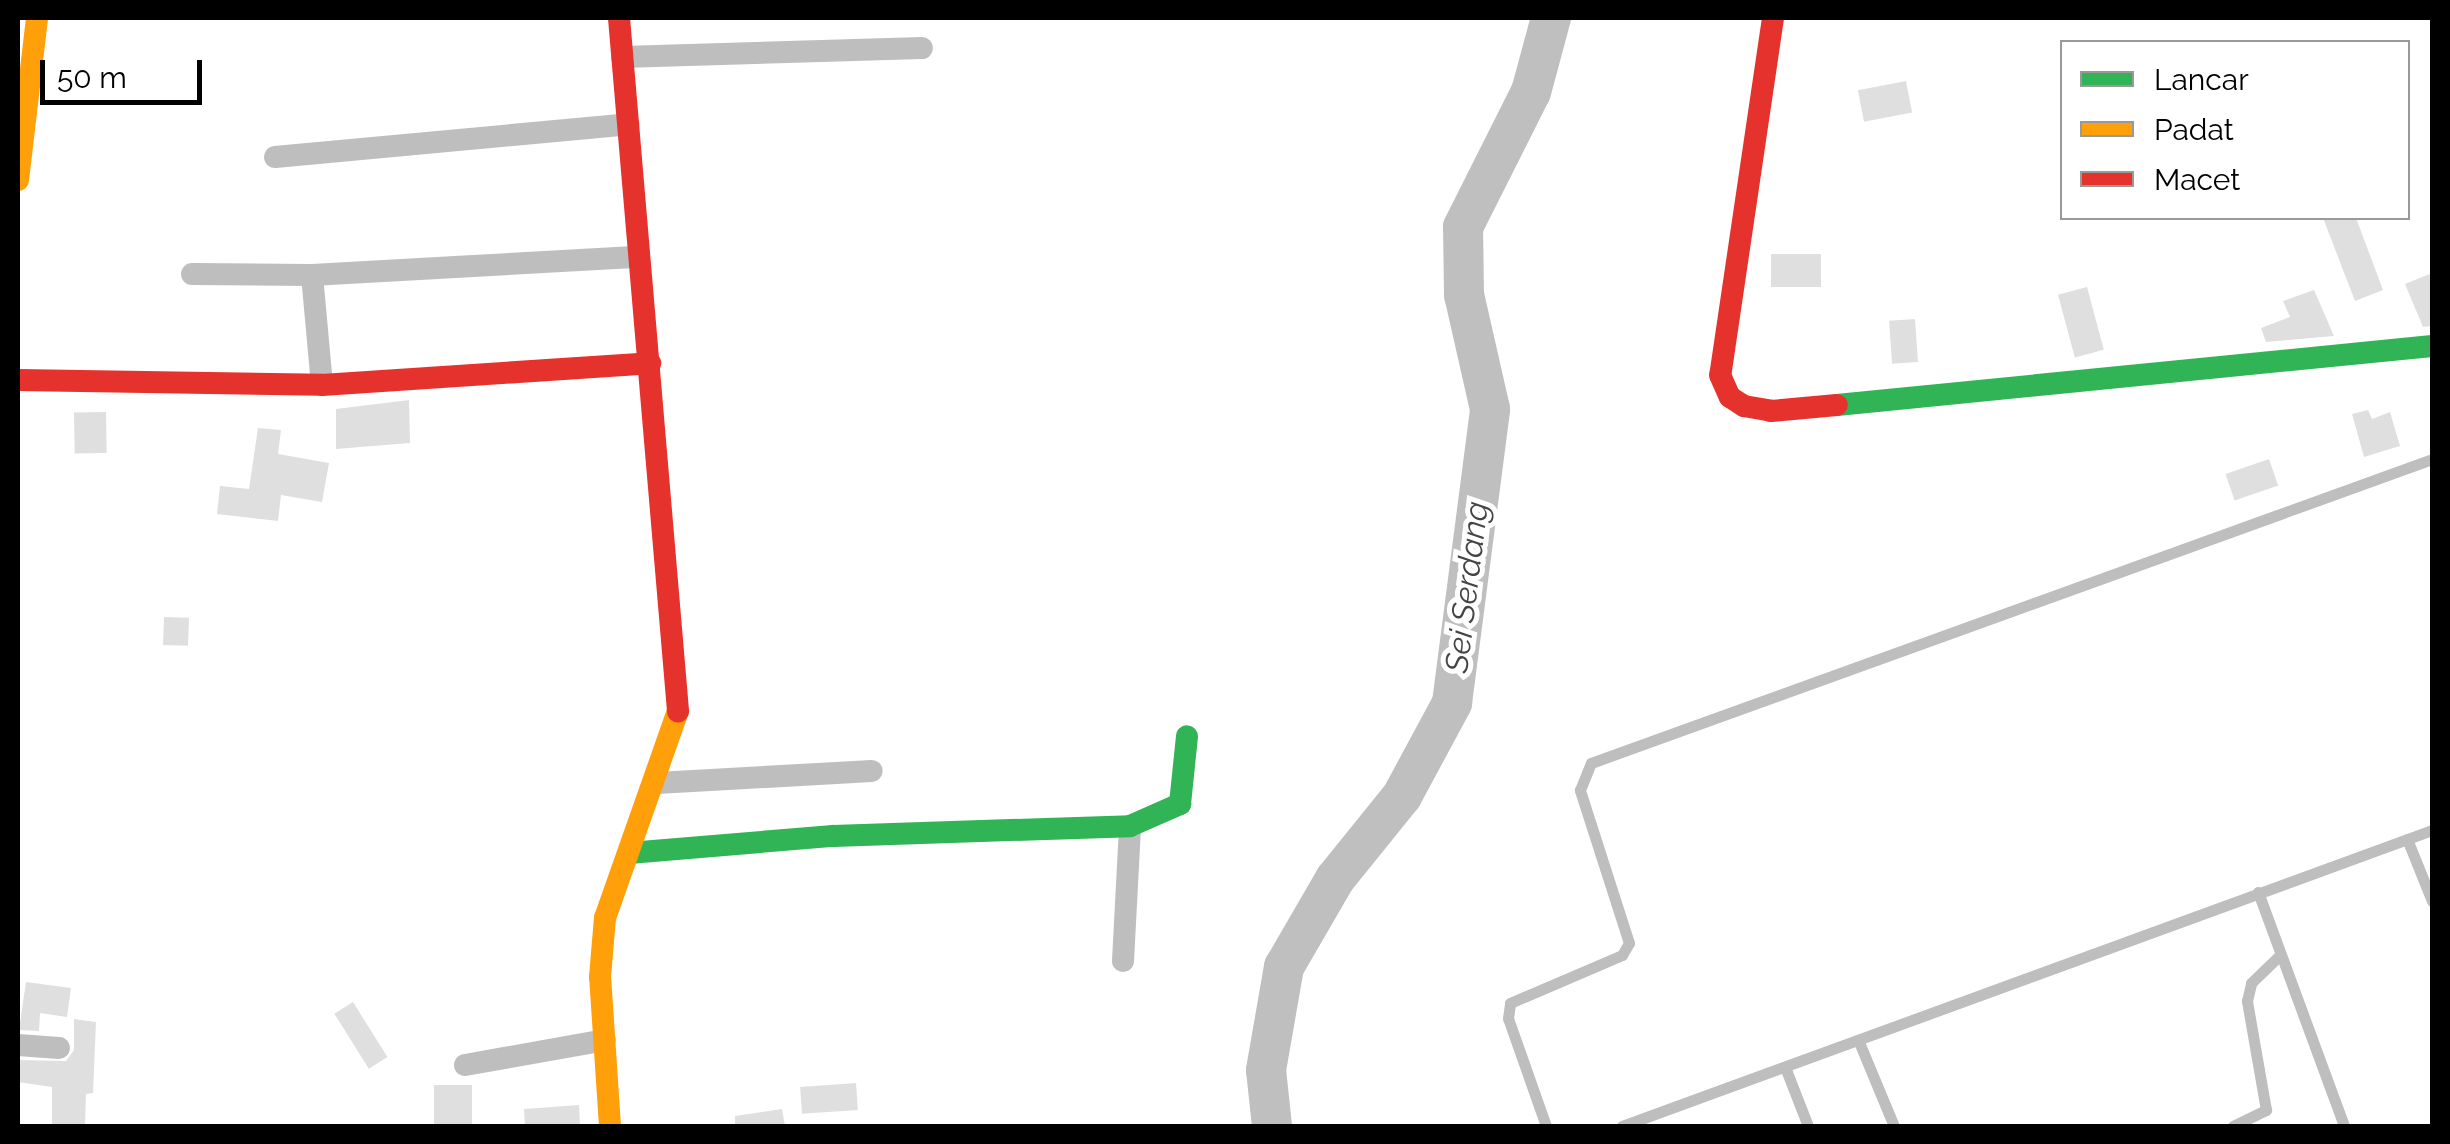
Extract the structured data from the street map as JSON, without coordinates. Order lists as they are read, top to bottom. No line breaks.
{"water":["Sei Serdang"],"legend":["Lancar","Padat","Macet"],"scale_bar":"50 m"}
